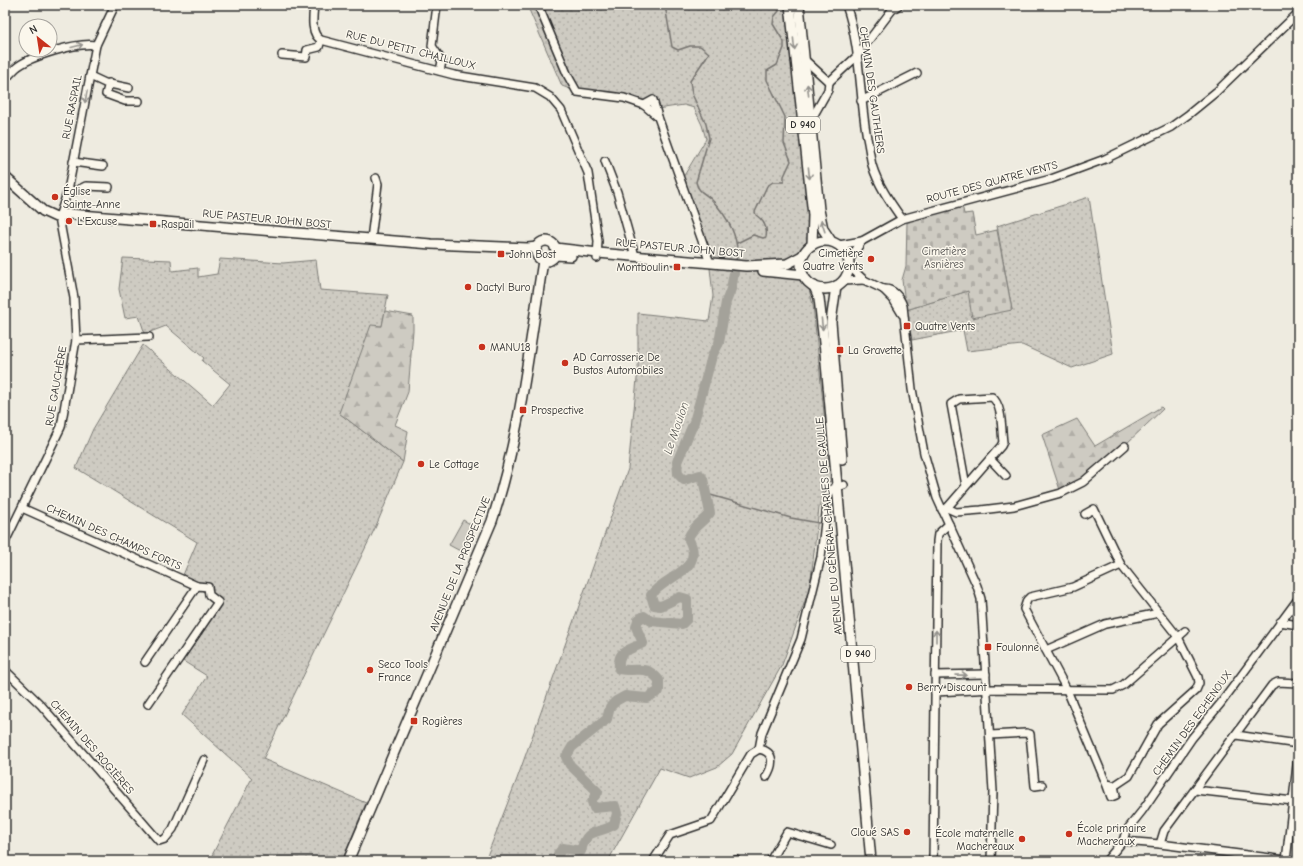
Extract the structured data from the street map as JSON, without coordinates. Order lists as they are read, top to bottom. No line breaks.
{"streets":{"main road":["D 940","RUE PASTEUR JOHN BOST","AVENUE DU GÉNÉRAL CHARLES DE GAULLE","AVENUE DE LA PROSPECTIVE"],"street":["RUE DU PETIT CHAILLOUX","CHEMIN DES GAUTHIERS","RUE RASPAIL","ROUTE DES QUATRE VENTS","RUE GAUCHÈRE","CHEMIN DES CHAMPS FORTS","CHEMIN DES ECHENOUX","CHEMIN DES ROGIÈRES"]},"crossings":[["RUE DU PETIT CHAILLOUX","RUE PASTEUR JOHN BOST"],["CHEMIN DES GAUTHIERS","ROUTE DES QUATRE VENTS"],["RUE RASPAIL","RUE PASTEUR JOHN BOST"],["RUE RASPAIL","RUE GAUCHÈRE"],["D 940","RUE PASTEUR JOHN BOST"],["D 940","AVENUE DU GÉNÉRAL CHARLES DE GAULLE"],["RUE PASTEUR JOHN BOST","RUE GAUCHÈRE"],["RUE PASTEUR JOHN BOST","AVENUE DU GÉNÉRAL CHARLES DE GAULLE"],["RUE PASTEUR JOHN BOST","AVENUE DE LA PROSPECTIVE"],["RUE GAUCHÈRE","CHEMIN DES CHAMPS FORTS"]],"one_way":["RUE RASPAIL"],"water":["Le Moulon"],"parks":["Cimetière Asnières"],"places":{"other":["Église Sainte-Anne","L'Excuse","Cimetière Quatre Vents","Dactyl Buro","MANU18","AD Carrosserie De Bustos Automobiles","Le Cottage","Seco Tools France","Berry Discount","Cloué SAS","École primaire Machereaux","École maternelle Machereaux"],"transit":["Raspail","John Bost","Montboulin","Quatre Vents","La Gravette","Prospective","Foulonne","Rogières"]},"north":"top left"}
